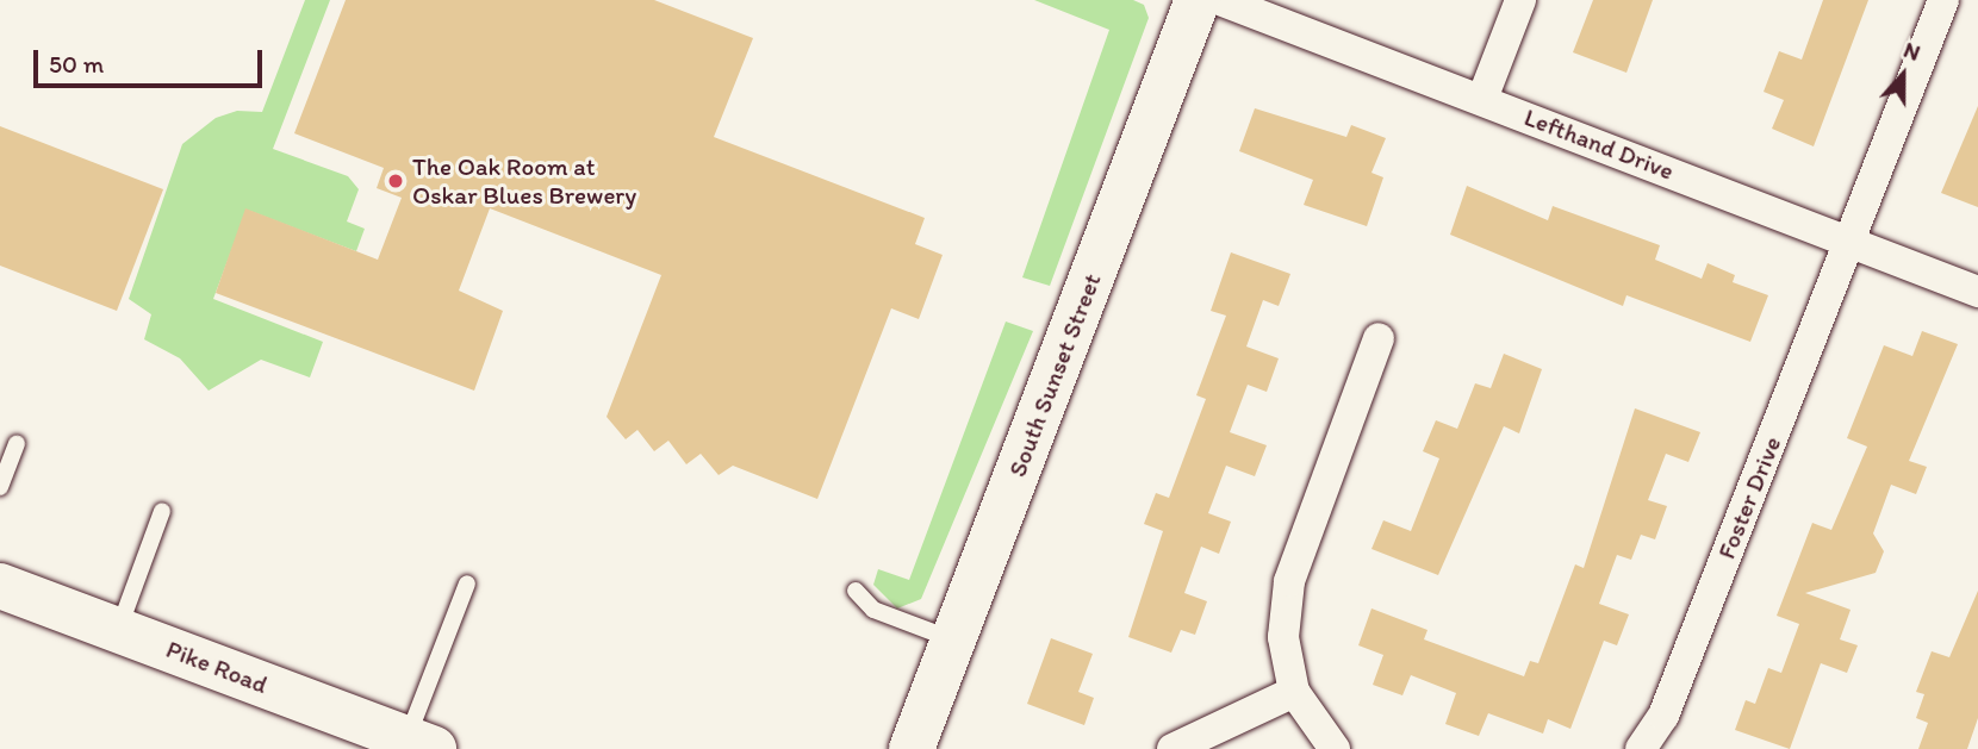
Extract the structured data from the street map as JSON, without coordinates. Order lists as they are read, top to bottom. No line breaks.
{"streets":{"street":["Lefthand Drive","South Sunset Street","Foster Drive","Pike Road"]},"crossings":[["Lefthand Drive","Foster Drive"]],"places":["The Oak Room at Oskar Blues Brewery"],"scale_bar":"50 m","north":"top"}
